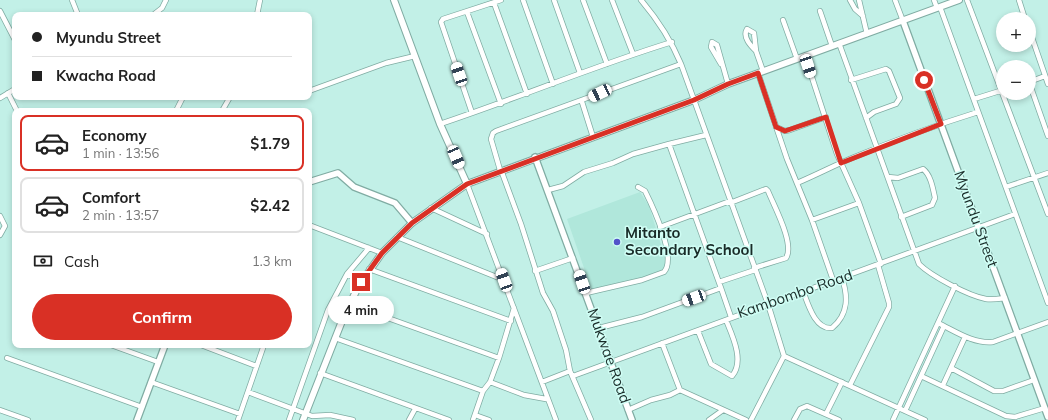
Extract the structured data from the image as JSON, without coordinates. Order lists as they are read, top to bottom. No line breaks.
{"streets":{"street":["Myundu Street","Kambombo Road","Mukwae Road"]},"crossings":[["Myundu Street","Kambombo Road"],["Kambombo Road","Mukwae Road"]],"places":["Mitanto Secondary School"],"page":{"map_buttons":["+","−"],"banner":["Myundu Street","Kwacha Road"],"list":[{"name":"Economy","note":"1 min · 13:56","value":"$1.79"},{"name":"Comfort","note":"2 min · 13:57","value":"$2.42"}],"pay":["Cash","1.3 km"],"buttons":"Confirm","bubble":"4 min"}}
